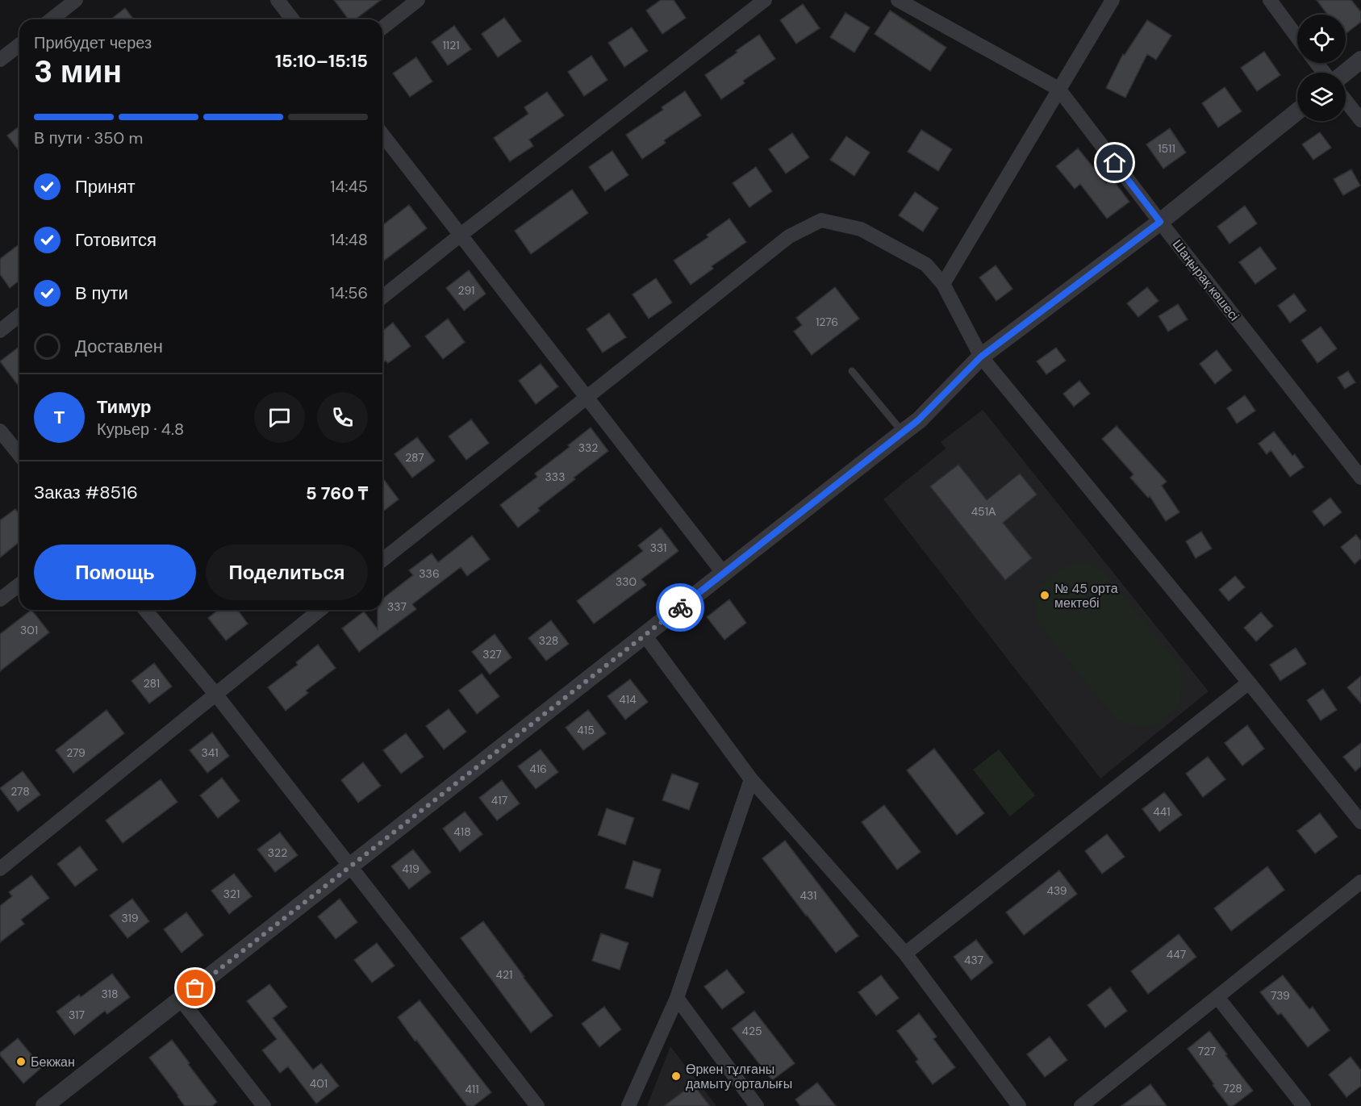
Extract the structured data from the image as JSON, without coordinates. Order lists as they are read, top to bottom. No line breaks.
{"streets":{"street":["Шаңырақ көшесі"]},"places":["№ 45 орта мектебі","Бекжан","Өркен тұлғаны дамыту орталығы"],"house_numbers":["1121","1511","291","1276","332","287","333","451А","331","336","330","337","301","328","327","281","414","415","279","341","416","278","417","441","418","322","419","439","321","431","319","447","437","421","318","739","317","425","727","401","728","411"],"page":{"heading":["3 мин","Прибудет через","15:10–15:15"],"panel":["Тимур","Курьер · 4.8","Заказ #8516","5 760 ₸"],"bar":"В пути · 350 m","list":[["Принят","14:45"],["Готовится","14:48"],["В пути","14:56"],"Доставлен"],"round":"Т","buttons":["Помощь","Поделиться"]}}
